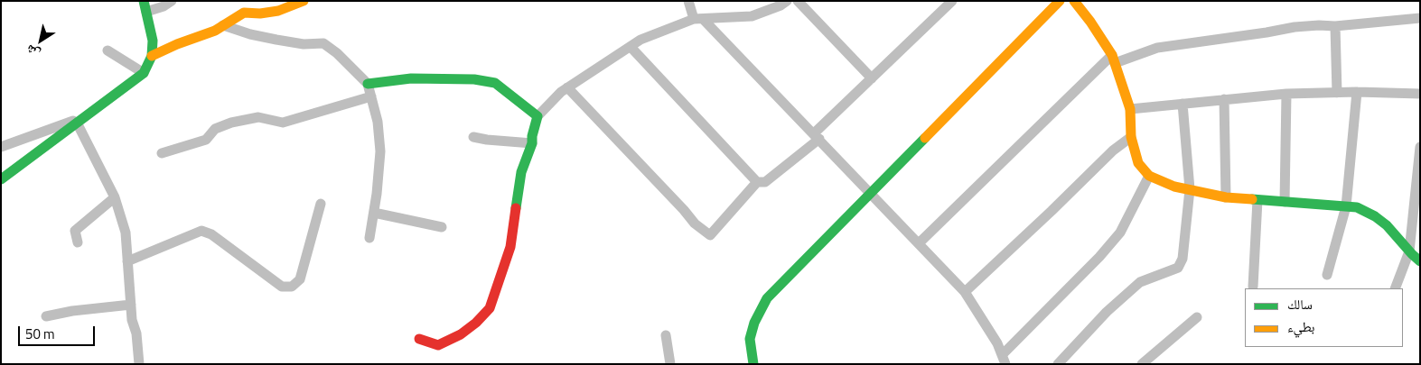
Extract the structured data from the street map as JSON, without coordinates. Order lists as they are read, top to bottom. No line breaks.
{"legend":["سالك","بطيء"],"scale_bar":"50 m","north":"bottom left"}
